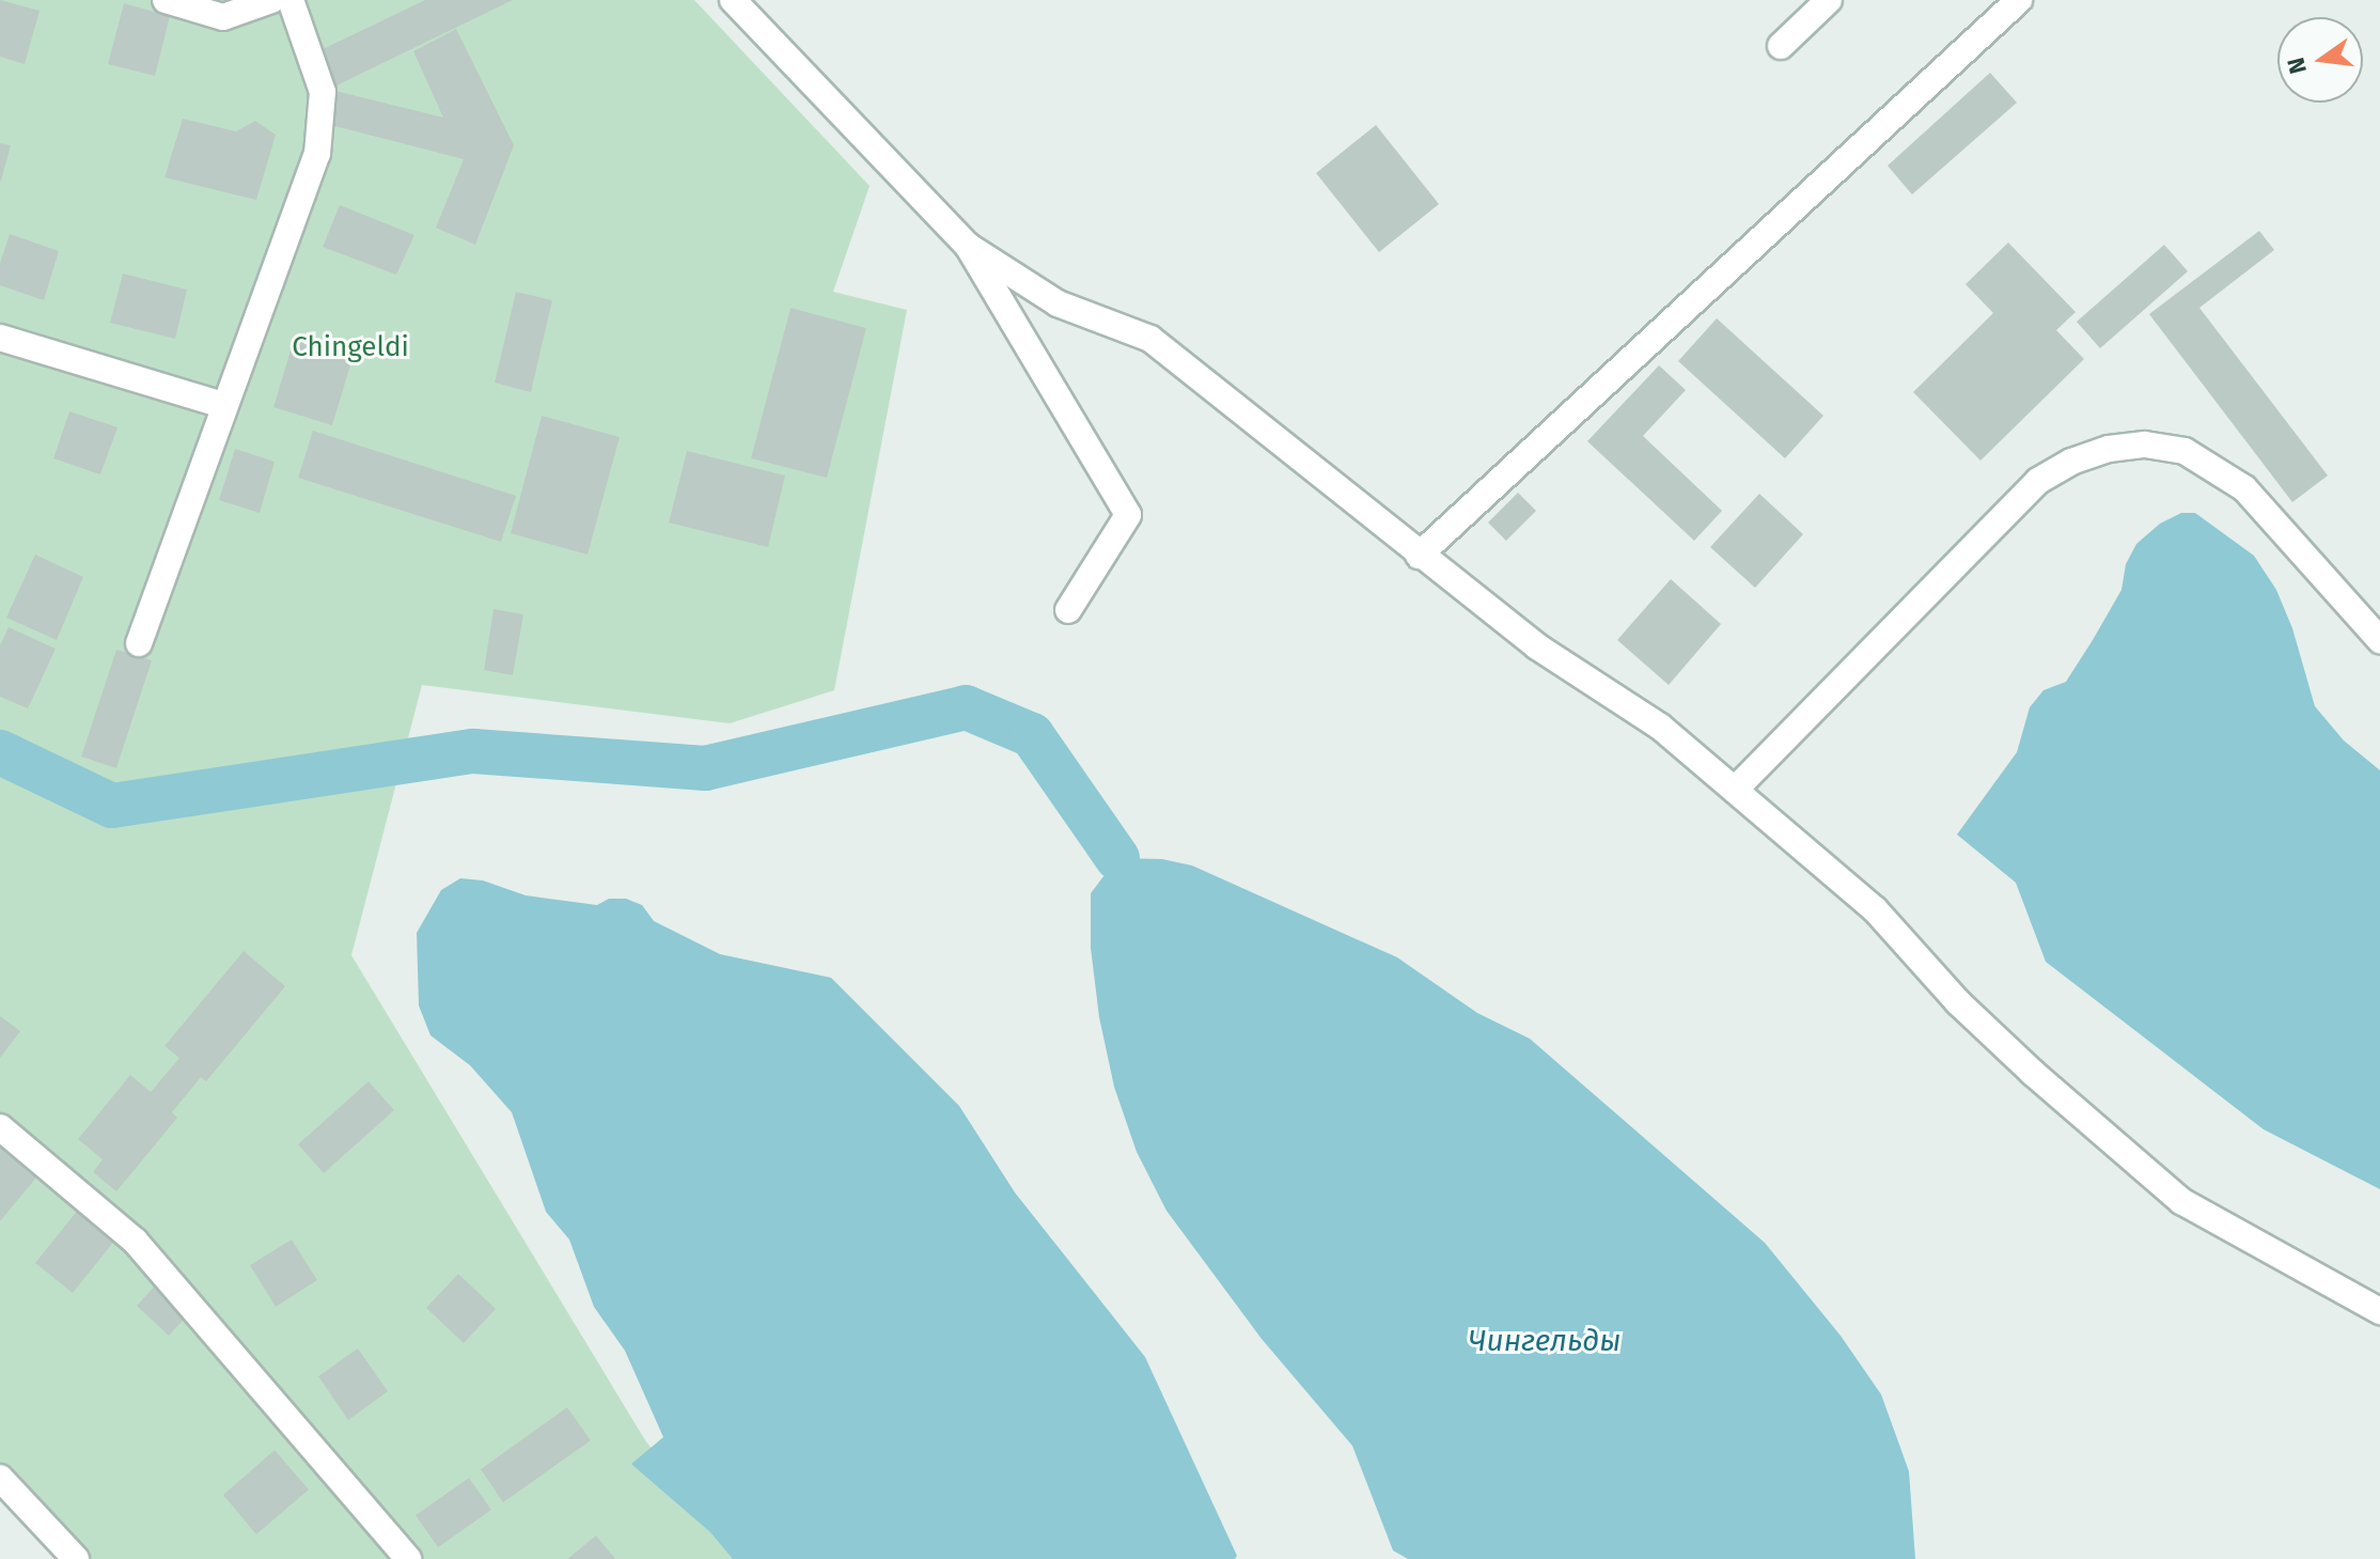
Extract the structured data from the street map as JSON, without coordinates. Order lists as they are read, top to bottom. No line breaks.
{"water":["Чингельды"],"parks":["Chingeldi"],"north":"left"}
